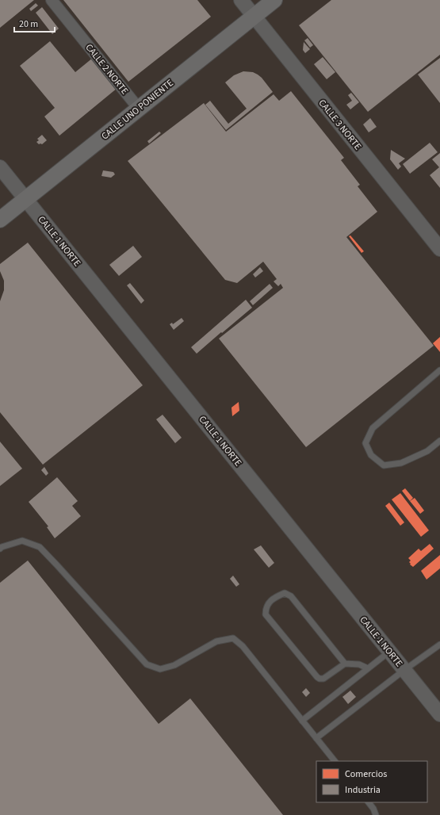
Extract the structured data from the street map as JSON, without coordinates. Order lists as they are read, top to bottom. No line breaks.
{"streets":{"main road":["CALLE UNO PONIENTE"],"street":["CALLE 2 NORTE","CALLE 3 NORTE","CALLE 1 NORTE"]},"crossings":[["CALLE 2 NORTE","CALLE UNO PONIENTE"],["CALLE UNO PONIENTE","CALLE 3 NORTE"],["CALLE UNO PONIENTE","CALLE 1 NORTE"]],"legend":["Comercios","Industria"],"scale_bar":"20 m"}
